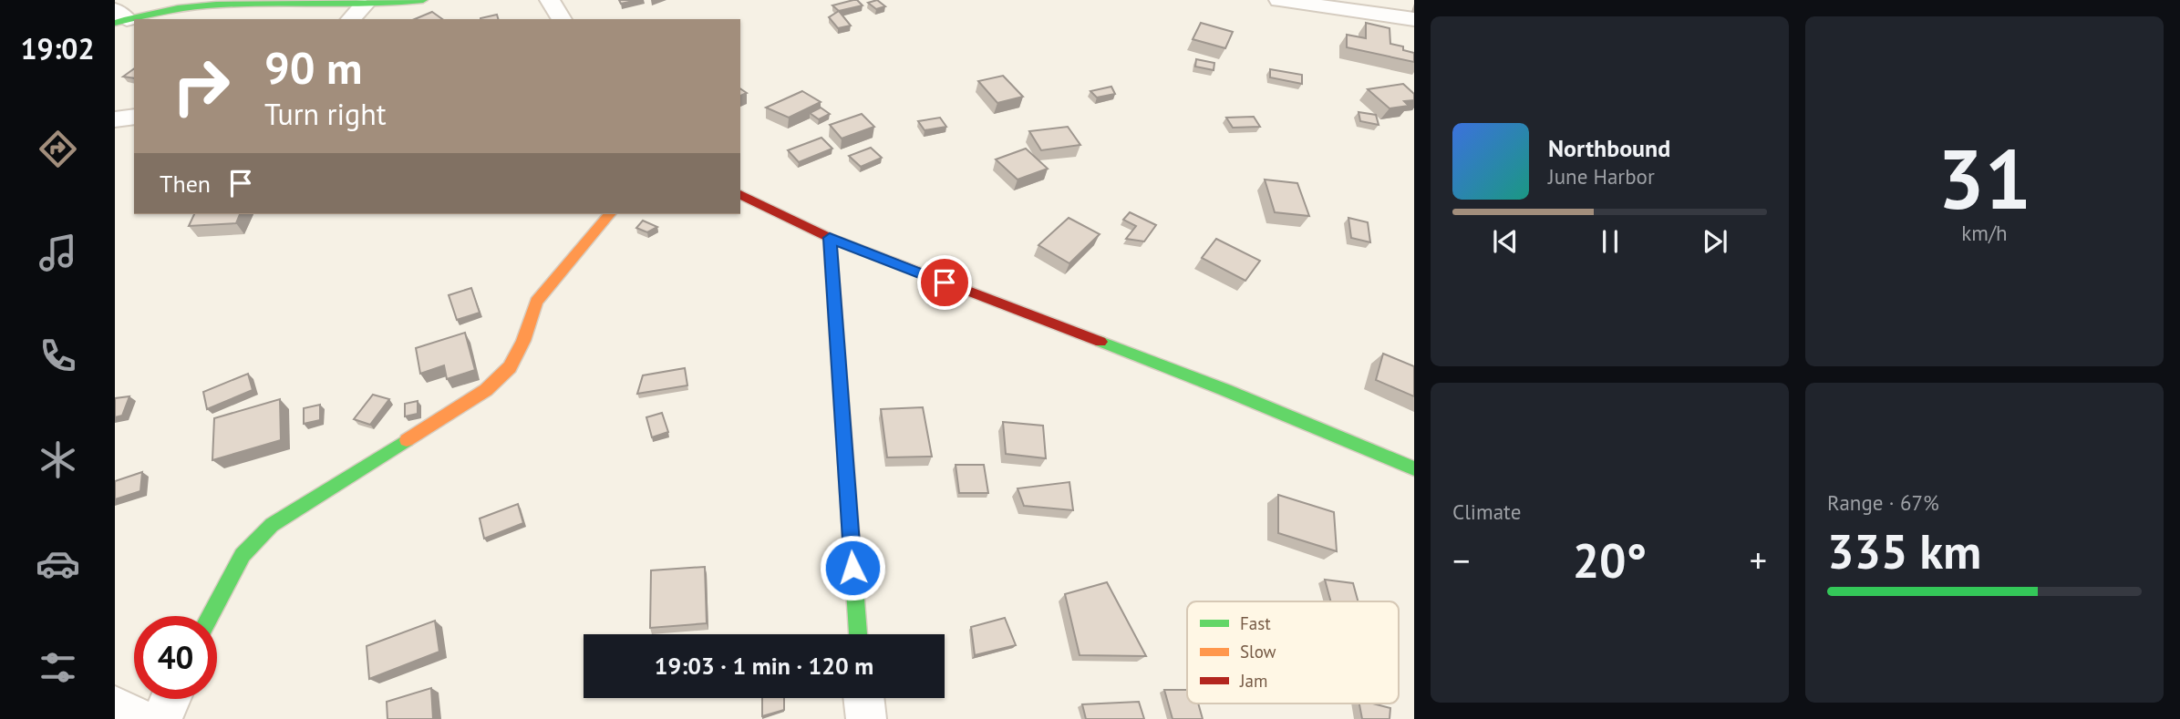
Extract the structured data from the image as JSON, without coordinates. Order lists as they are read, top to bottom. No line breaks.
{"legend":["Fast","Slow","Jam"],"page":{"tabs":"19:02","tile":[["31","km/h"],"Climate",["Range · 67%","335 km"]],"turn":["90 m","Turn right"],"song":["Northbound","June Harbor"],"then":"Then","heat":["−","20°","+"],"limit":"40","trip":"19:03 · 1 min · 120 m"}}
